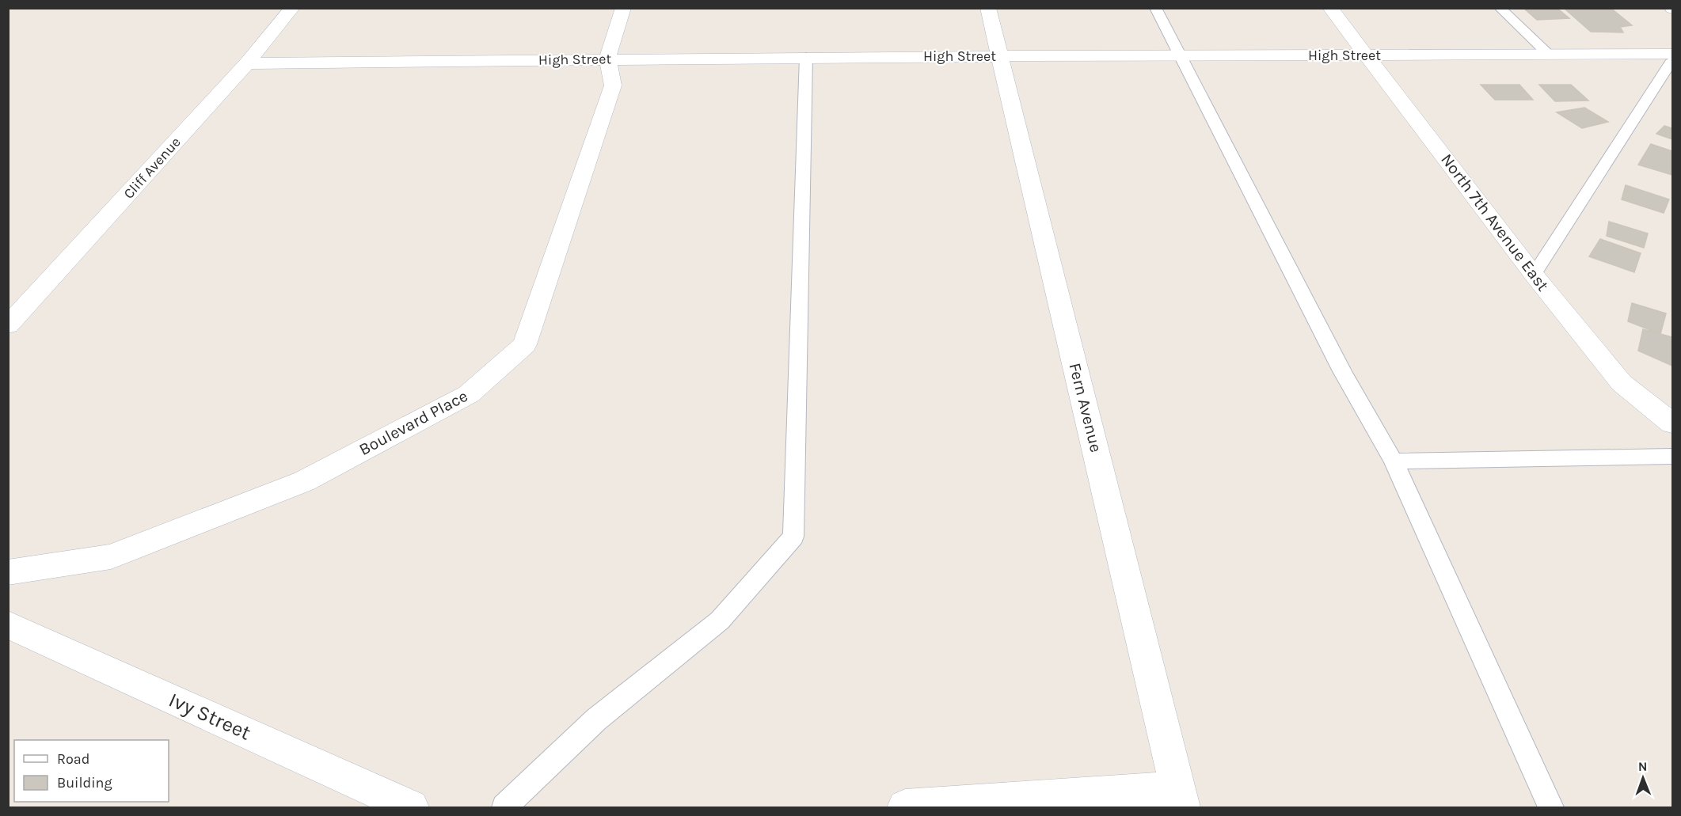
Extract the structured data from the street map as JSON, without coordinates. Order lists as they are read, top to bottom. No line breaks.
{"streets":{"street":["High Street","Cliff Avenue","North 7th Avenue East","Fern Avenue","Boulevard Place","Ivy Street"]},"crossings":[["High Street","Cliff Avenue"],["High Street","North 7th Avenue East"],["High Street","Fern Avenue"],["High Street","Boulevard Place"]],"legend":["Road","Building"],"north":"top"}
